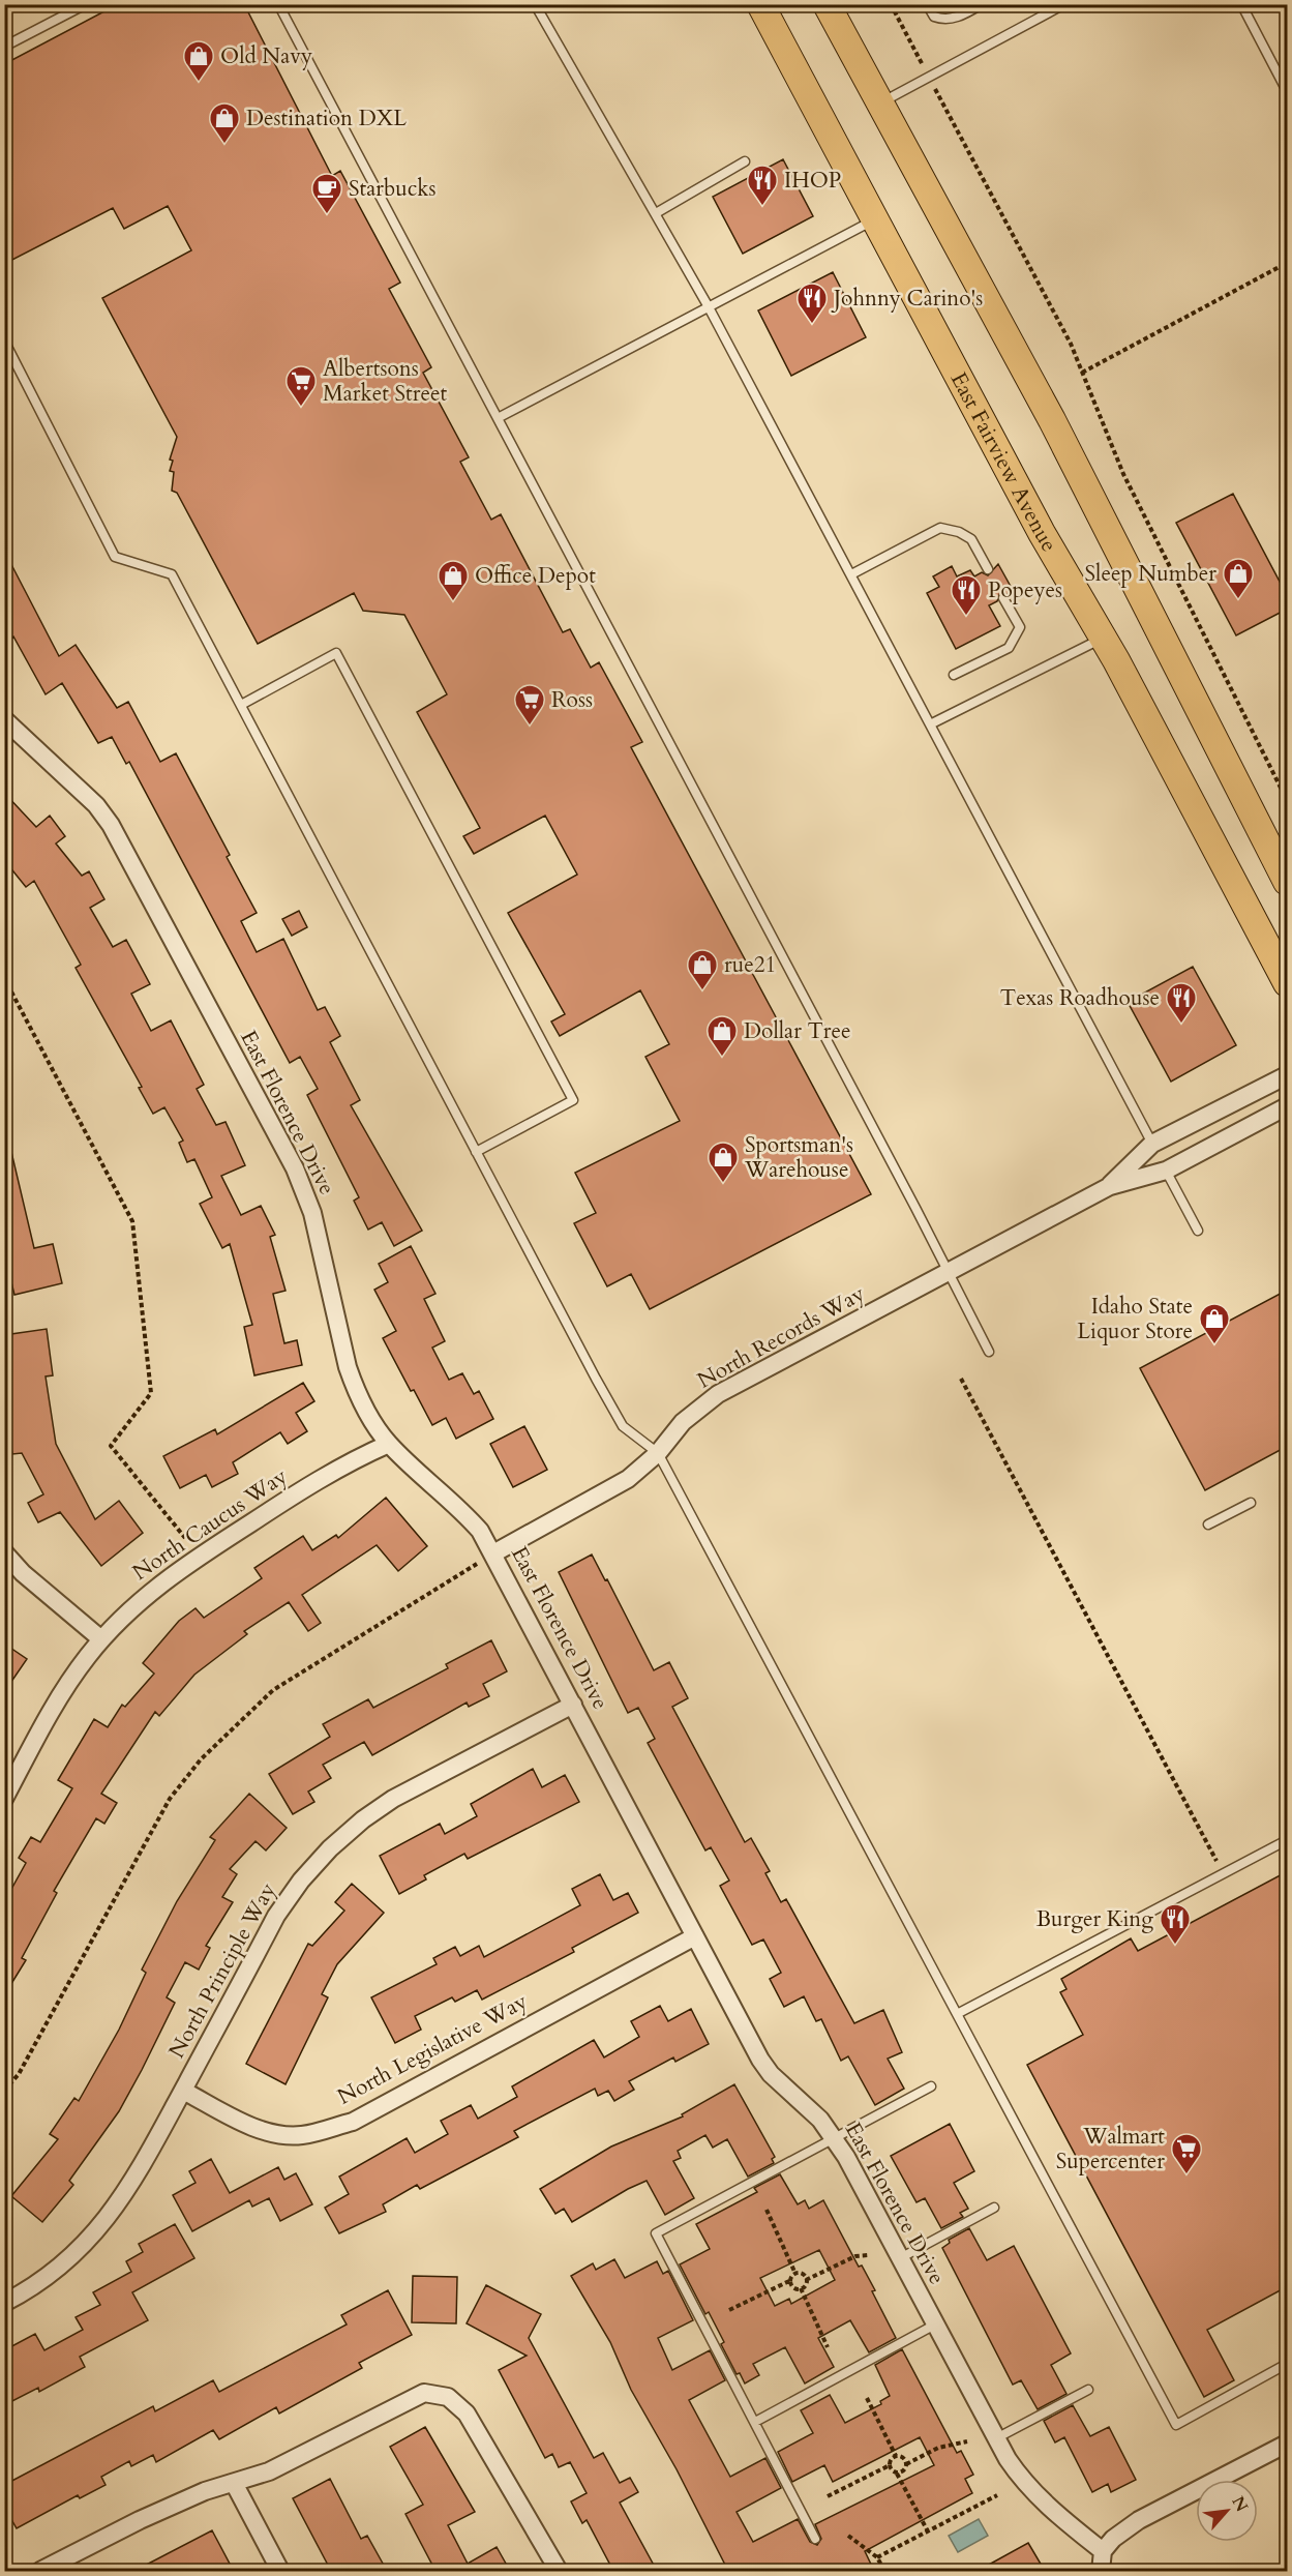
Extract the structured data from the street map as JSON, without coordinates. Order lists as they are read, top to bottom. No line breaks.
{"streets":{"main road":["East Fairview Avenue"],"street":["East Florence Drive","North Records Way","North Caucus Way","North Principle Way","North Legislative Way"]},"crossings":[["East Florence Drive","North Records Way"],["East Florence Drive","North Caucus Way"],["East Florence Drive","North Principle Way"],["East Florence Drive","North Legislative Way"],["North Principle Way","North Legislative Way"]],"places":{"shop":["Old Navy","Destination DXL","Sleep Number","Office Depot","rue21","Dollar Tree","Sportsman's Warehouse","Idaho State Liquor Store"],"restaurant":["IHOP","Johnny Carino's","Popeyes","Texas Roadhouse","Burger King"],"cafe":["Starbucks"],"supermarket":["Albertsons Market Street","Ross","Walmart Supercenter"]},"north":"top right"}
